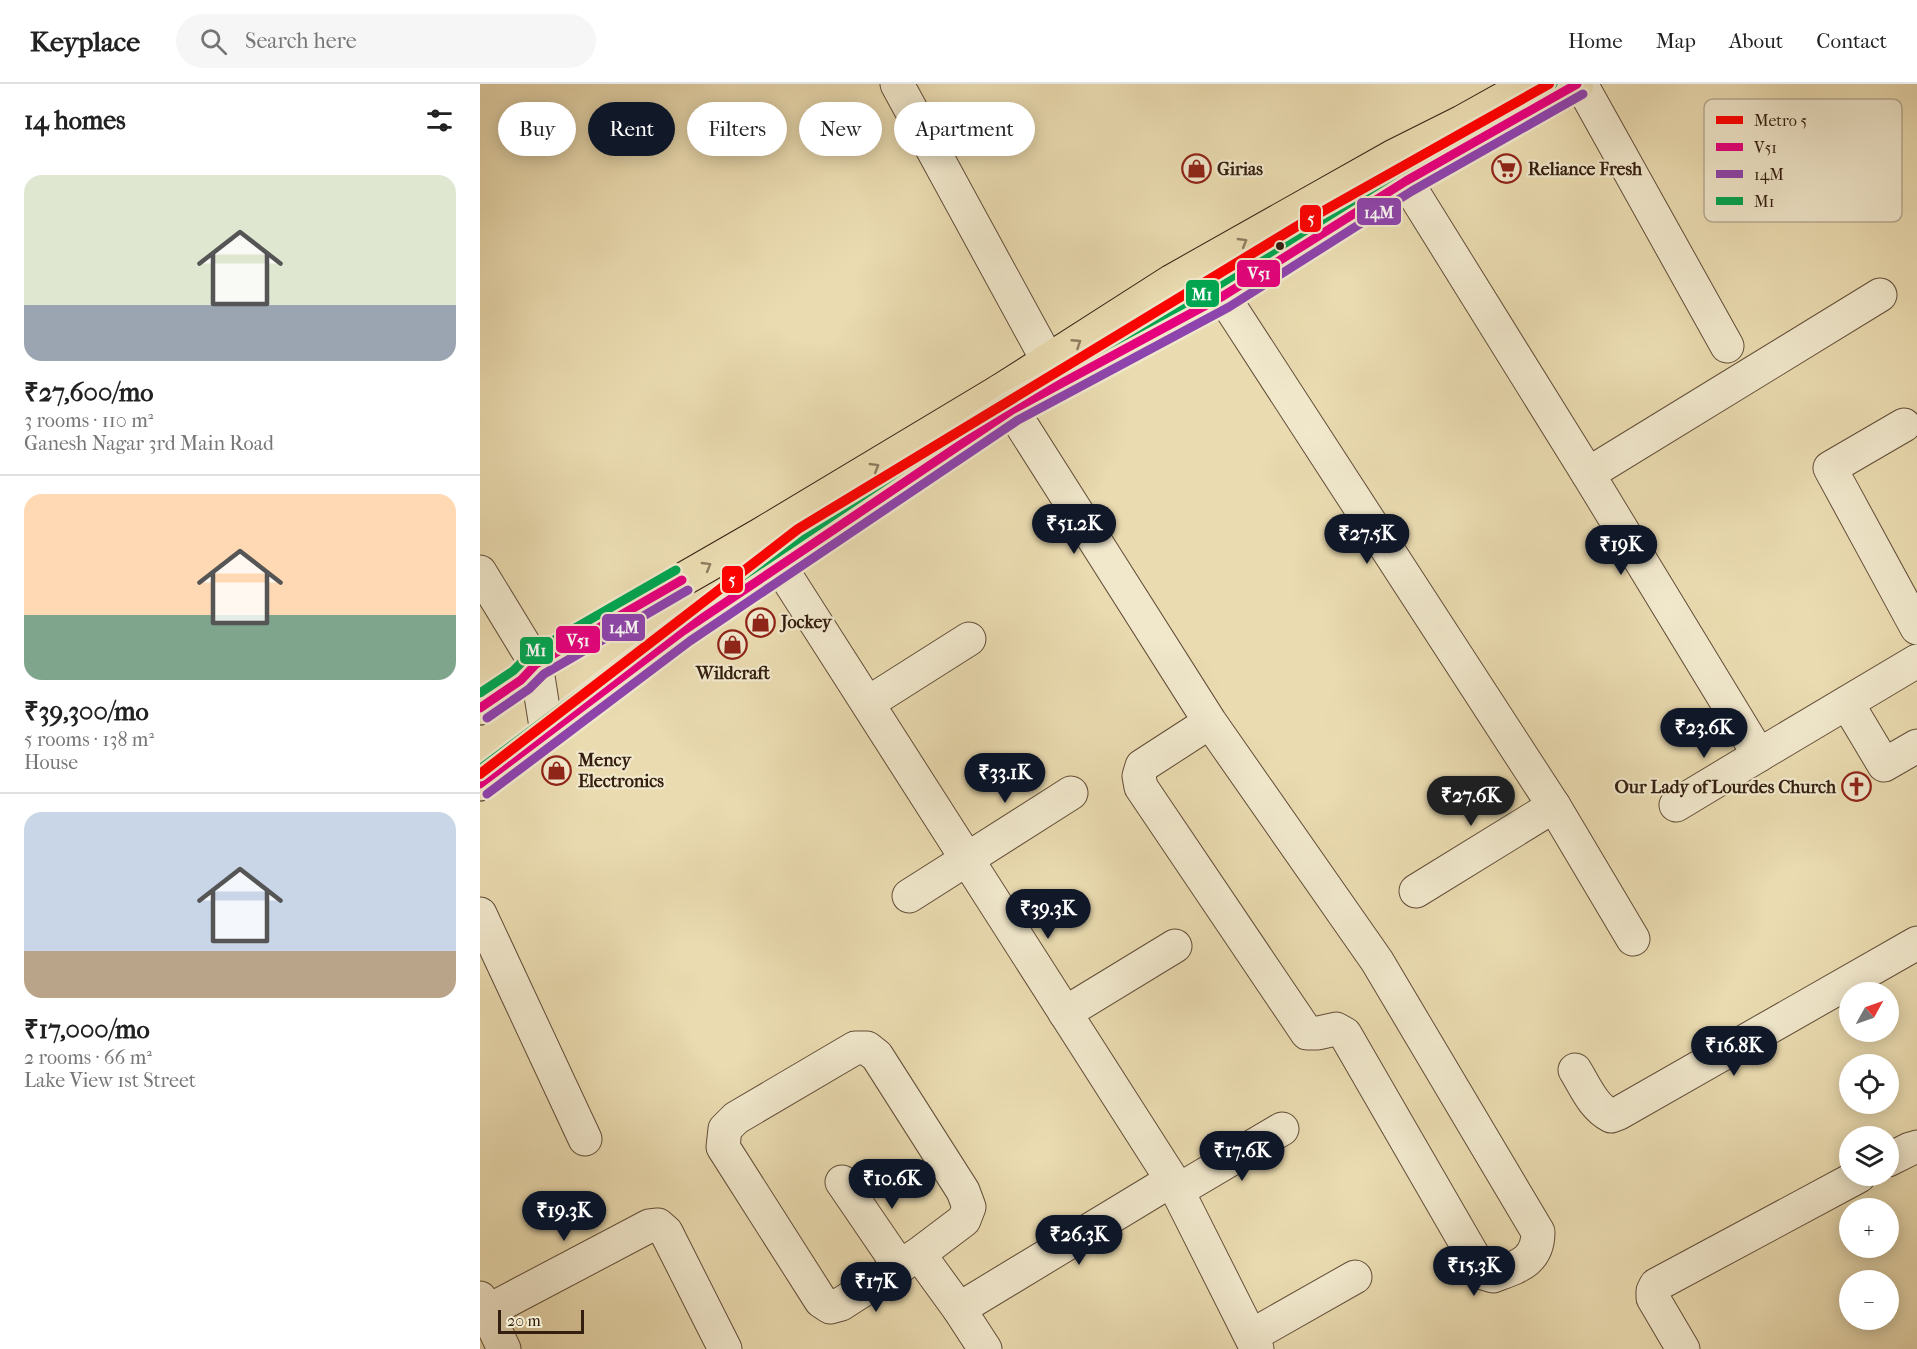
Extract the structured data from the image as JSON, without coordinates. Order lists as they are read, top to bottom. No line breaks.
{"places":{"shop":["Girias","Jockey","Wildcraft","Mency Electronics"],"supermarket":["Reliance Fresh"],"church":["Our Lady of Lourdes Church"]},"lines":["metro line 5","transit line V51","transit line M1","transit line 14M"],"legend":["Metro 5","V51","14M","M1"],"scale_bar":"20 m","north":"top right","page":{"header":"Keyplace","search":"Search here","nav":["Home","Map","About","Contact"],"heading":"14 homes","chip":["Buy","Rent","Filters","New","Apartment"],"list":[{"name":"₹27,600/mo","note":"3 rooms · 110 m² · Ganesh Nagar 3rd Main Road"},{"name":"₹39,300/mo","note":"5 rooms · 138 m² · House"},{"name":"₹17,000/mo","note":"2 rooms · 66 m² · Lake View 1st Street"}],"price":["₹51.2K","₹27.5K","₹19K","₹23.6K","₹33.1K","₹27.6K","₹39.3K","₹16.8K","₹17.6K","₹10.6K","₹19.3K","₹26.3K","₹15.3K","₹17K"],"map_buttons":["+","−"],"scale":"20 m"}}
